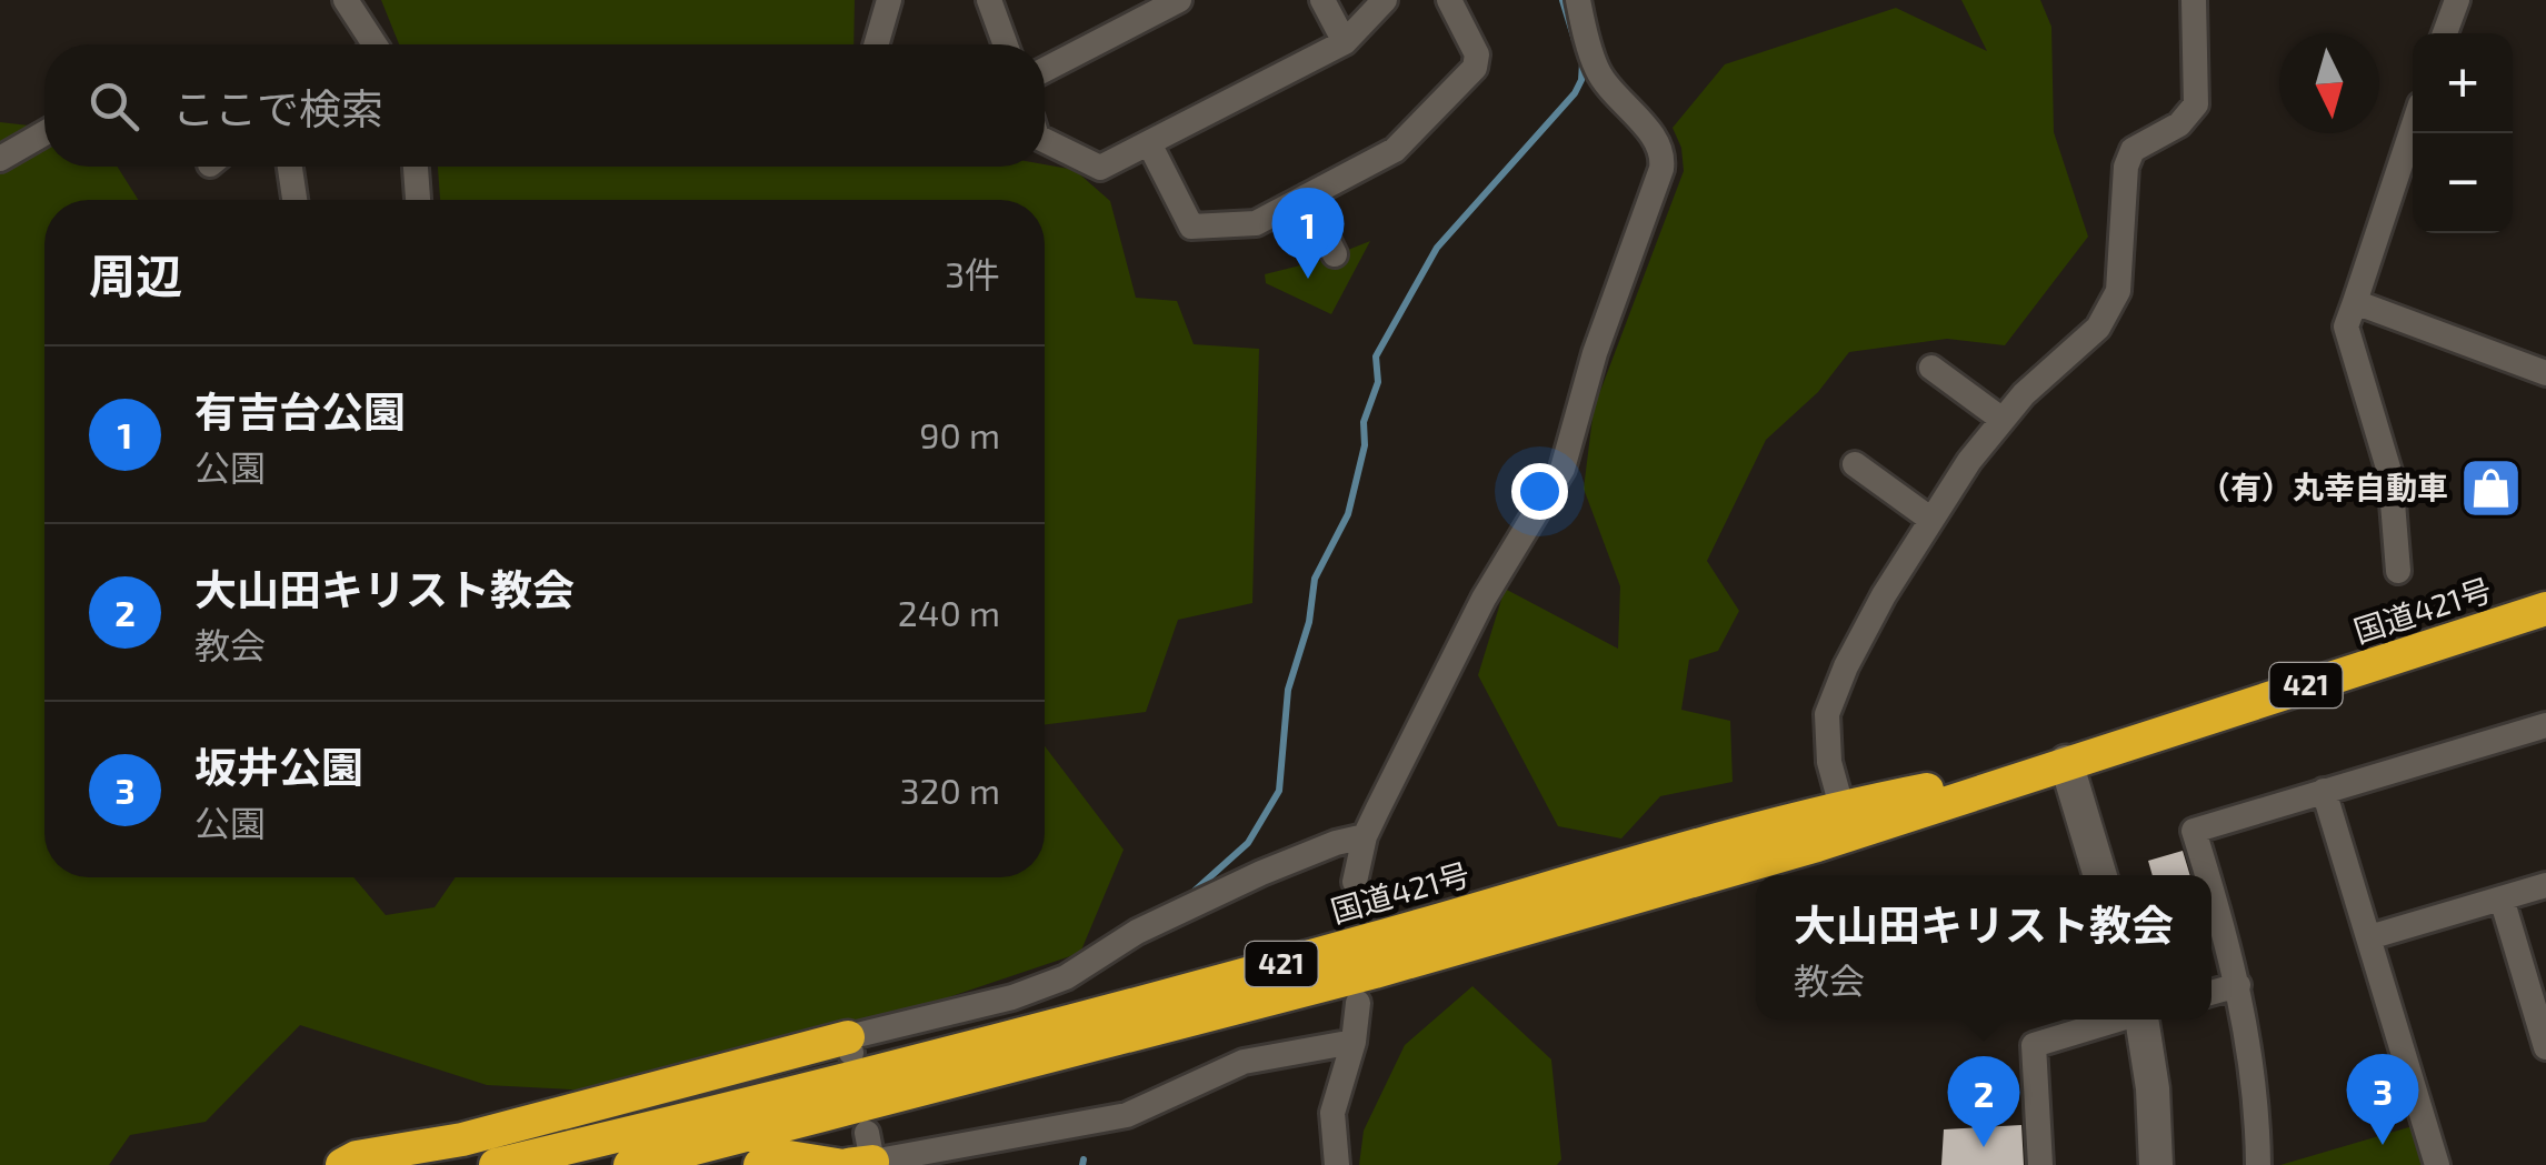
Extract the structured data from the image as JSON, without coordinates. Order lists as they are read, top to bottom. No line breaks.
{"streets":{"highway":["国道421号","421"]},"places":{"shop":["（有）丸幸自動車"]},"north":"bottom","page":{"map_buttons":["+","−"],"search":"ここで検索","pins":["1","3","2"],"heading":["周辺","3件"],"list":[{"mark":"1","name":"有吉台公園","note":"公園","value":"90 m"},{"mark":"2","name":"大山田キリスト教会","note":"教会","value":"240 m"},{"mark":"3","name":"坂井公園","note":"公園","value":"320 m"}],"popup":["大山田キリスト教会","教会"]}}
